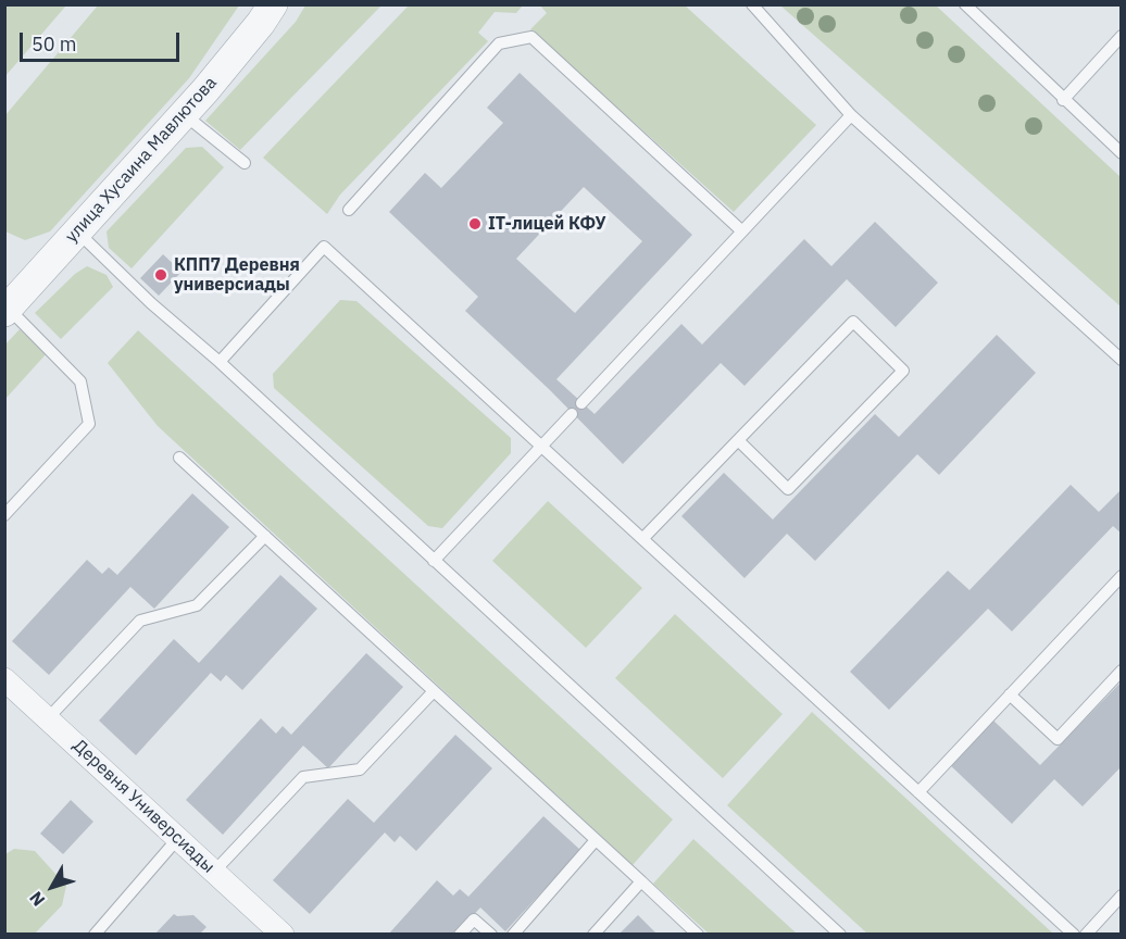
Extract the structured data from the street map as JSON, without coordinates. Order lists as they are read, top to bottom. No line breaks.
{"streets":{"street":["улица Хусаина Мавлютова","Деревня Универсиады"]},"places":["IT-лицей КФУ","КПП7 Деревня универсиады"],"scale_bar":"50 m","north":"bottom left"}
